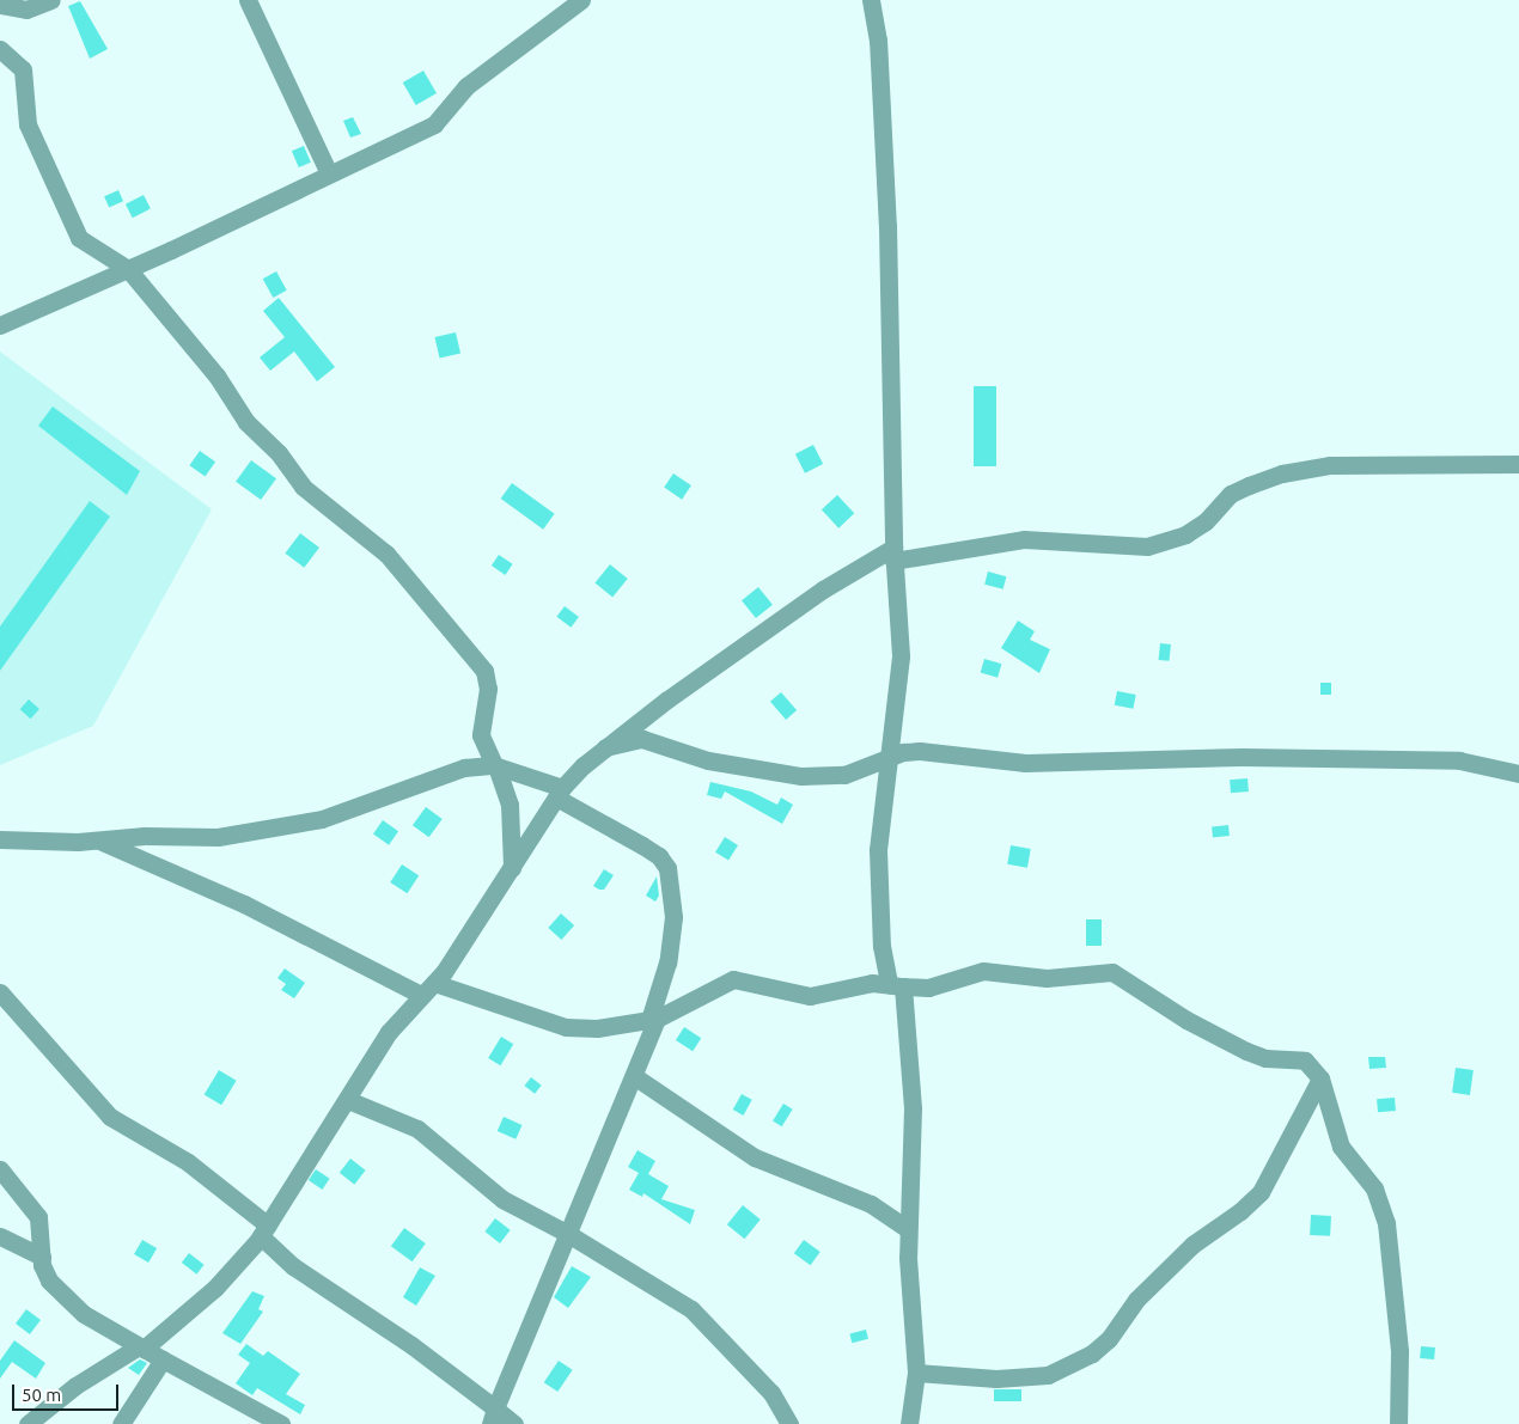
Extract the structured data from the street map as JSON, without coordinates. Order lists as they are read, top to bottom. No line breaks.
{"scale_bar":"50 m"}
